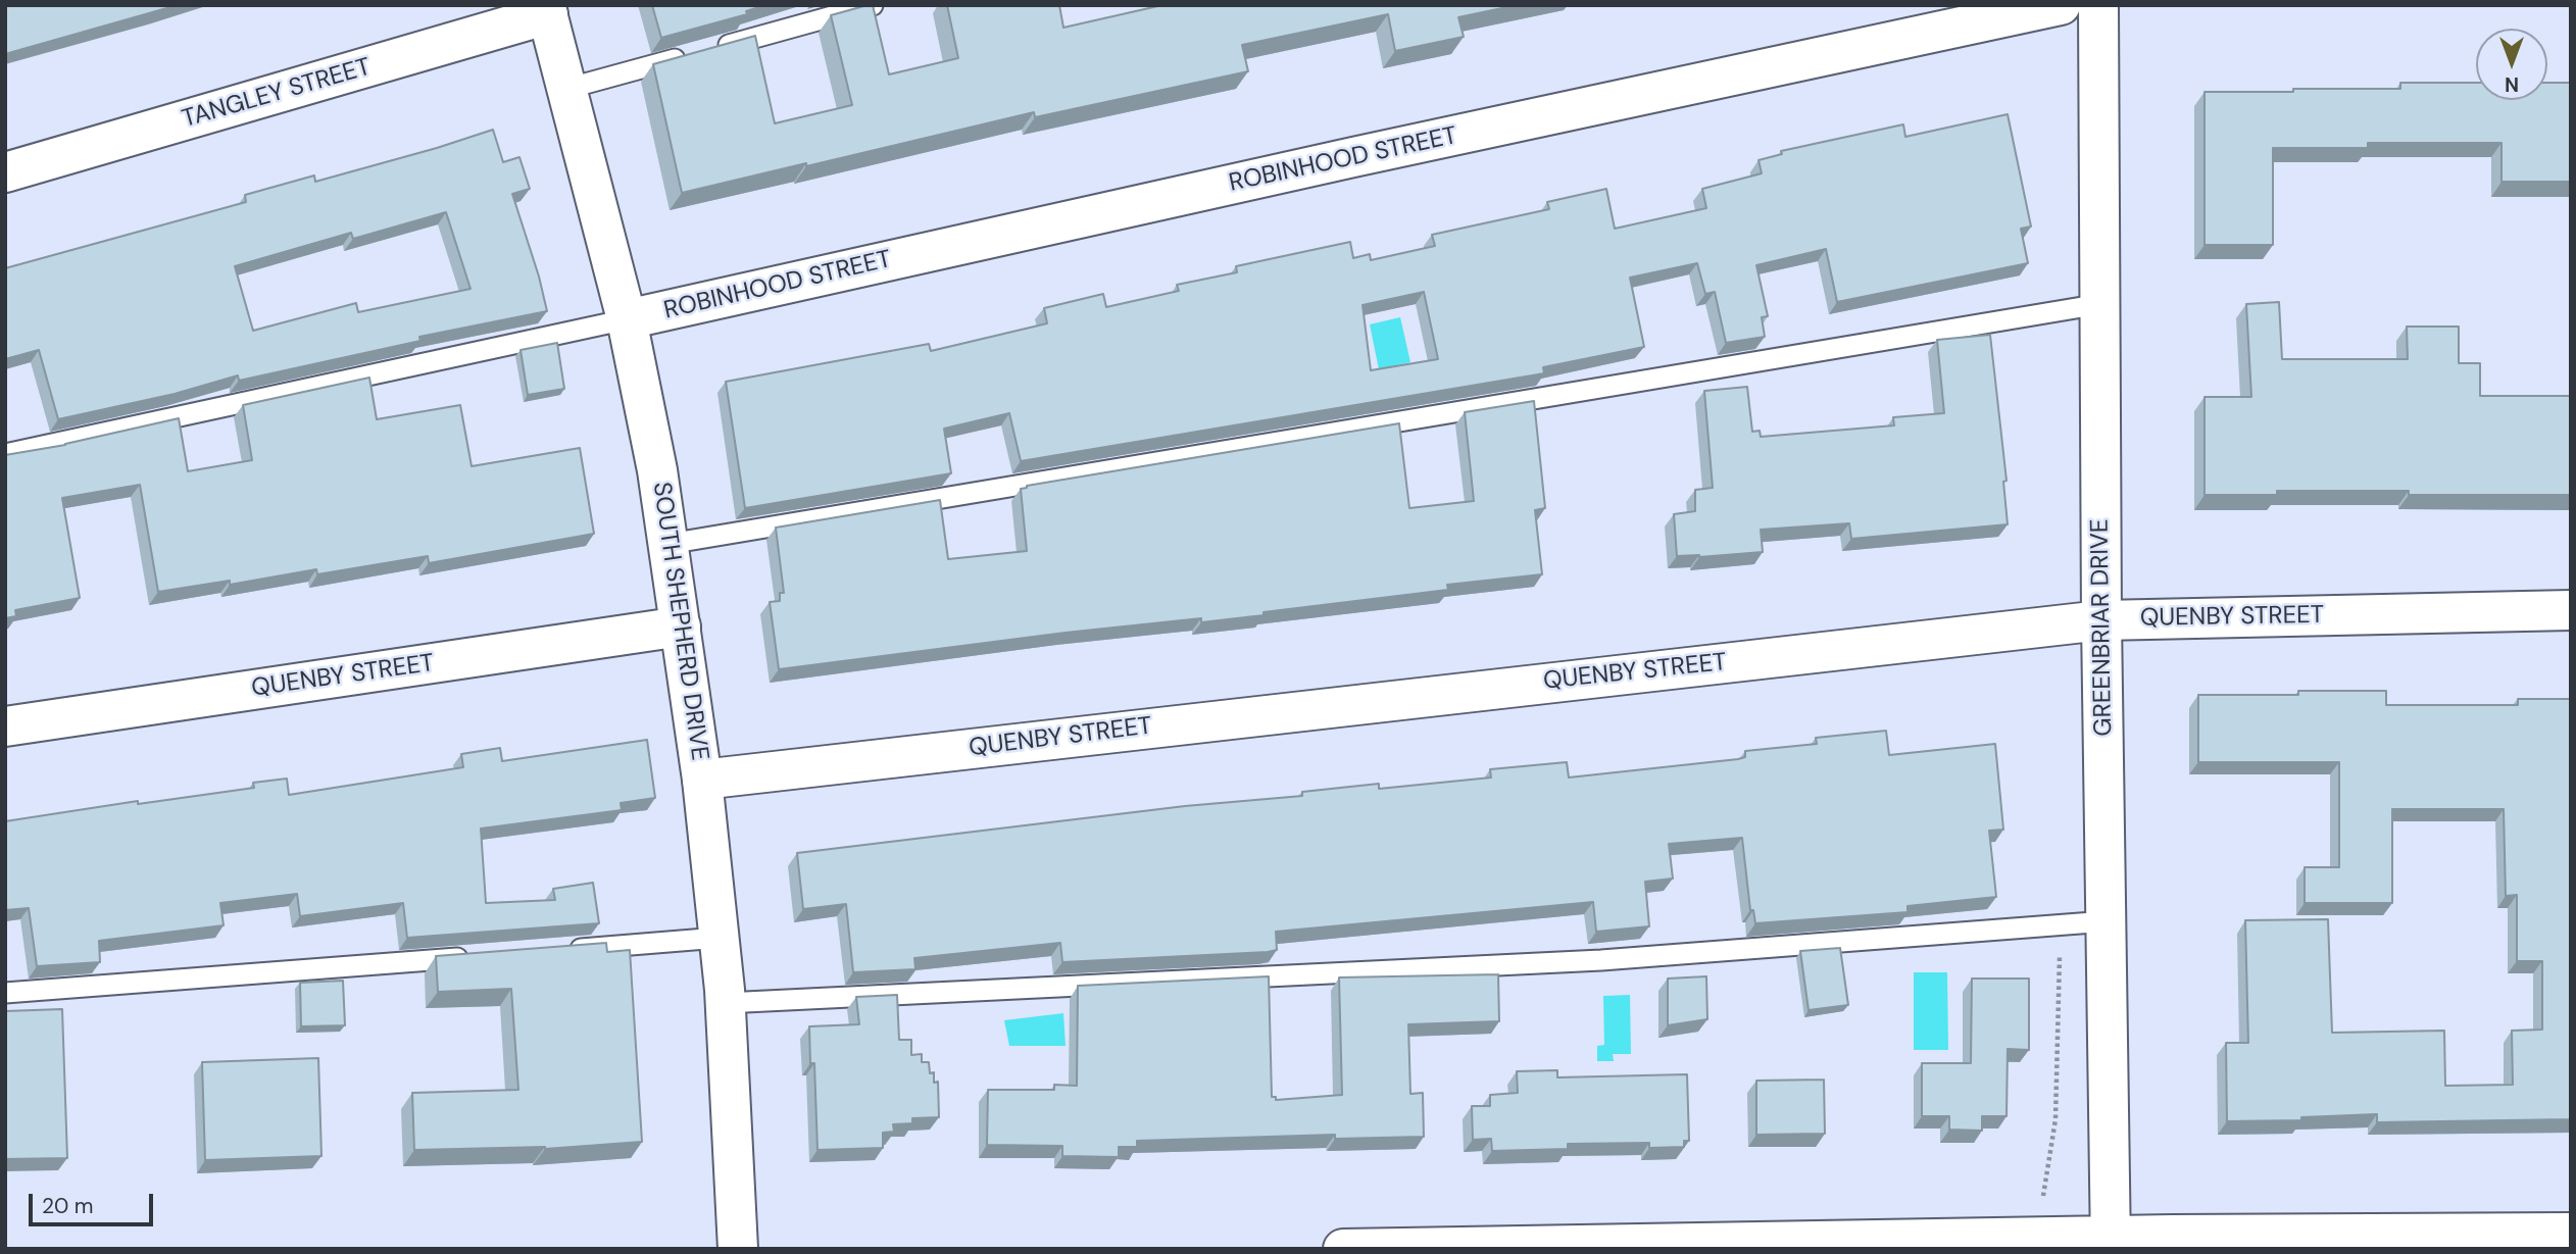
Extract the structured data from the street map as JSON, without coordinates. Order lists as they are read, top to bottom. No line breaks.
{"streets":{"street":["TANGLEY STREET","ROBINHOOD STREET","QUENBY STREET","SOUTH SHEPHERD DRIVE","GREENBRIAR DRIVE"]},"crossings":[["TANGLEY STREET","SOUTH SHEPHERD DRIVE"],["ROBINHOOD STREET","SOUTH SHEPHERD DRIVE"],["QUENBY STREET","SOUTH SHEPHERD DRIVE"],["QUENBY STREET","GREENBRIAR DRIVE"]],"scale_bar":"20 m","north":"bottom"}
